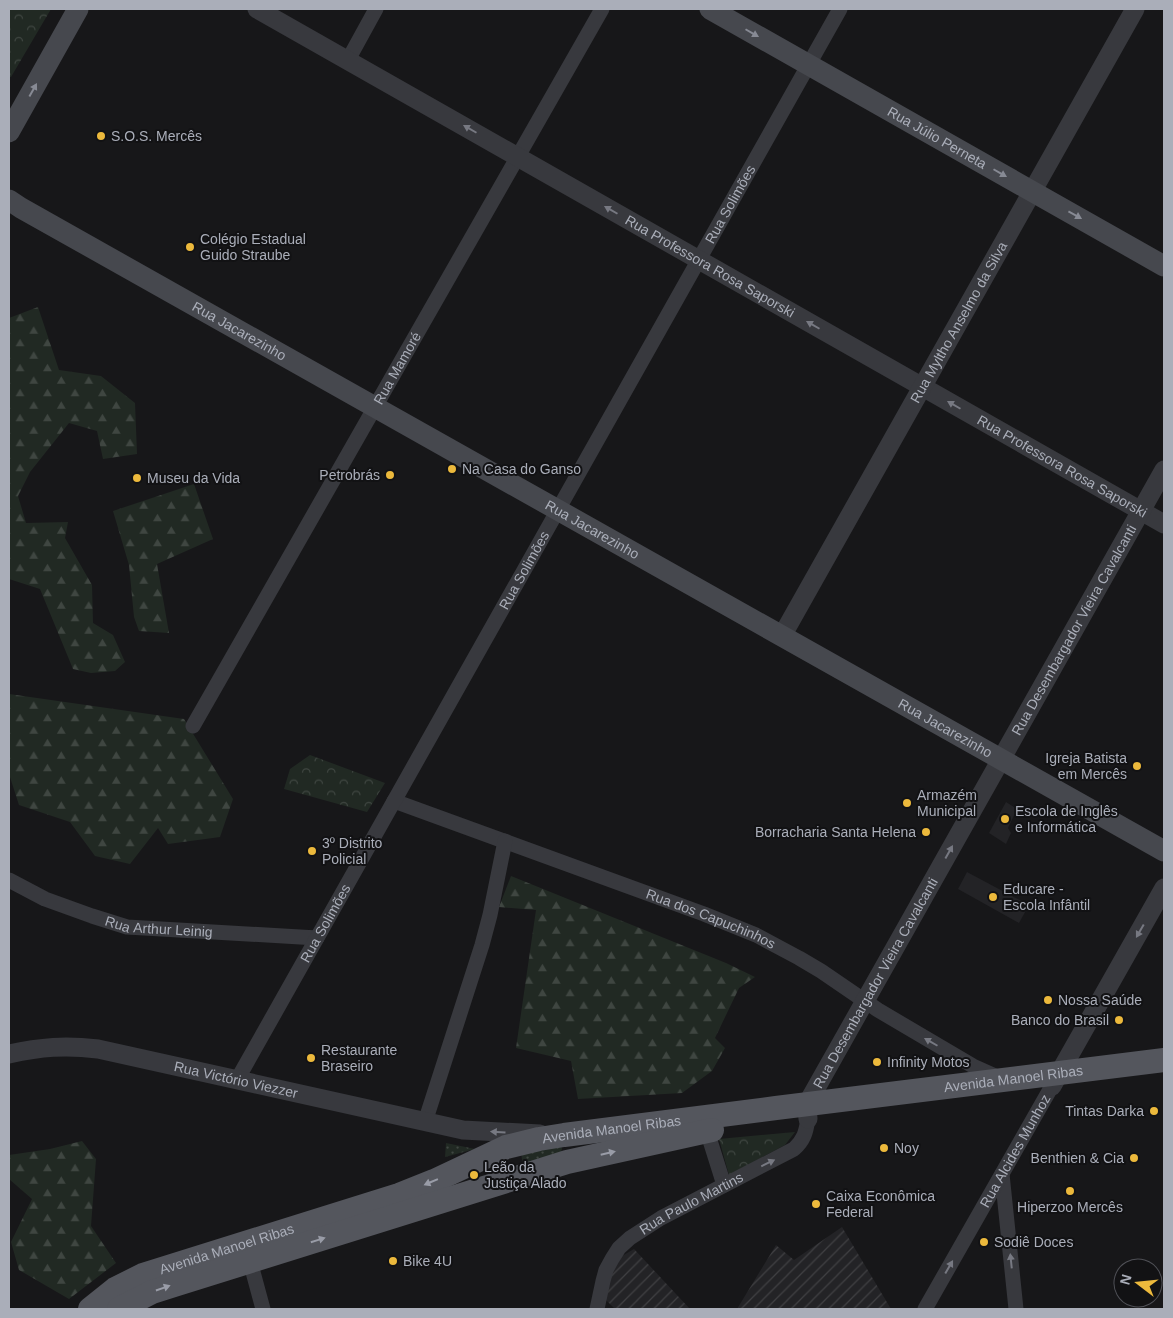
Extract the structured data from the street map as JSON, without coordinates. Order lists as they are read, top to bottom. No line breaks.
{"streets":{"main road":["Rua Júlio Perneta","Rua Jacarezinho","Avenida Manoel Ribas"],"street":["Rua Solimões","Rua Professora Rosa Saporski","Rua Myltho Anselmo da Silva","Rua Mamoré","Rua Desembargador Vieira Cavalcanti","Rua dos Capuchinhos","Rua Arthur Leinig","Rua Victório Viezzer","Rua Alcides Munhoz","Rua Paulo Martins"]},"crossings":[["Rua Júlio Perneta","Rua Solimões"],["Rua Júlio Perneta","Rua Myltho Anselmo da Silva"],["Rua Solimões","Rua Professora Rosa Saporski"],["Rua Solimões","Rua Jacarezinho"],["Rua Solimões","Rua dos Capuchinhos"],["Rua Solimões","Rua Arthur Leinig"],["Rua Solimões","Rua Victório Viezzer"],["Rua Professora Rosa Saporski","Rua Myltho Anselmo da Silva"],["Rua Professora Rosa Saporski","Rua Mamoré"],["Rua Professora Rosa Saporski","Rua Desembargador Vieira Cavalcanti"],["Rua Myltho Anselmo da Silva","Rua Jacarezinho"],["Rua Jacarezinho","Rua Mamoré"],["Rua Jacarezinho","Rua Desembargador Vieira Cavalcanti"],["Rua Desembargador Vieira Cavalcanti","Rua dos Capuchinhos"],["Rua Desembargador Vieira Cavalcanti","Avenida Manoel Ribas"],["Rua Desembargador Vieira Cavalcanti","Rua Paulo Martins"],["Rua dos Capuchinhos","Avenida Manoel Ribas"],["Avenida Manoel Ribas","Rua Victório Viezzer"],["Avenida Manoel Ribas","Rua Alcides Munhoz"],["Avenida Manoel Ribas","Rua Paulo Martins"]],"one_way":["Rua Júlio Perneta","Rua Professora Rosa Saporski","Rua Desembargador Vieira Cavalcanti","Rua Paulo Martins"],"places":["S.O.S. Mercês","Colégio Estadual Guido Straube","Na Casa do Ganso","Petrobrás","Museu da Vida","Igreja Batista em Mercês","Armazém Municipal","Escola de Inglês e Informática","Borracharia Santa Helena","3º Distrito Policial","Educare - Escola Infântil","Nossa Saúde","Banco do Brasil","Restaurante Braseiro","Infinity Motos","Tintas Darka","Noy","Benthien & Cia","Leão da Justiça Alado","Hiperzoo Mercês","Caixa Econômica Federal","Sodiê Doces","Bike 4U"],"north":"left"}
